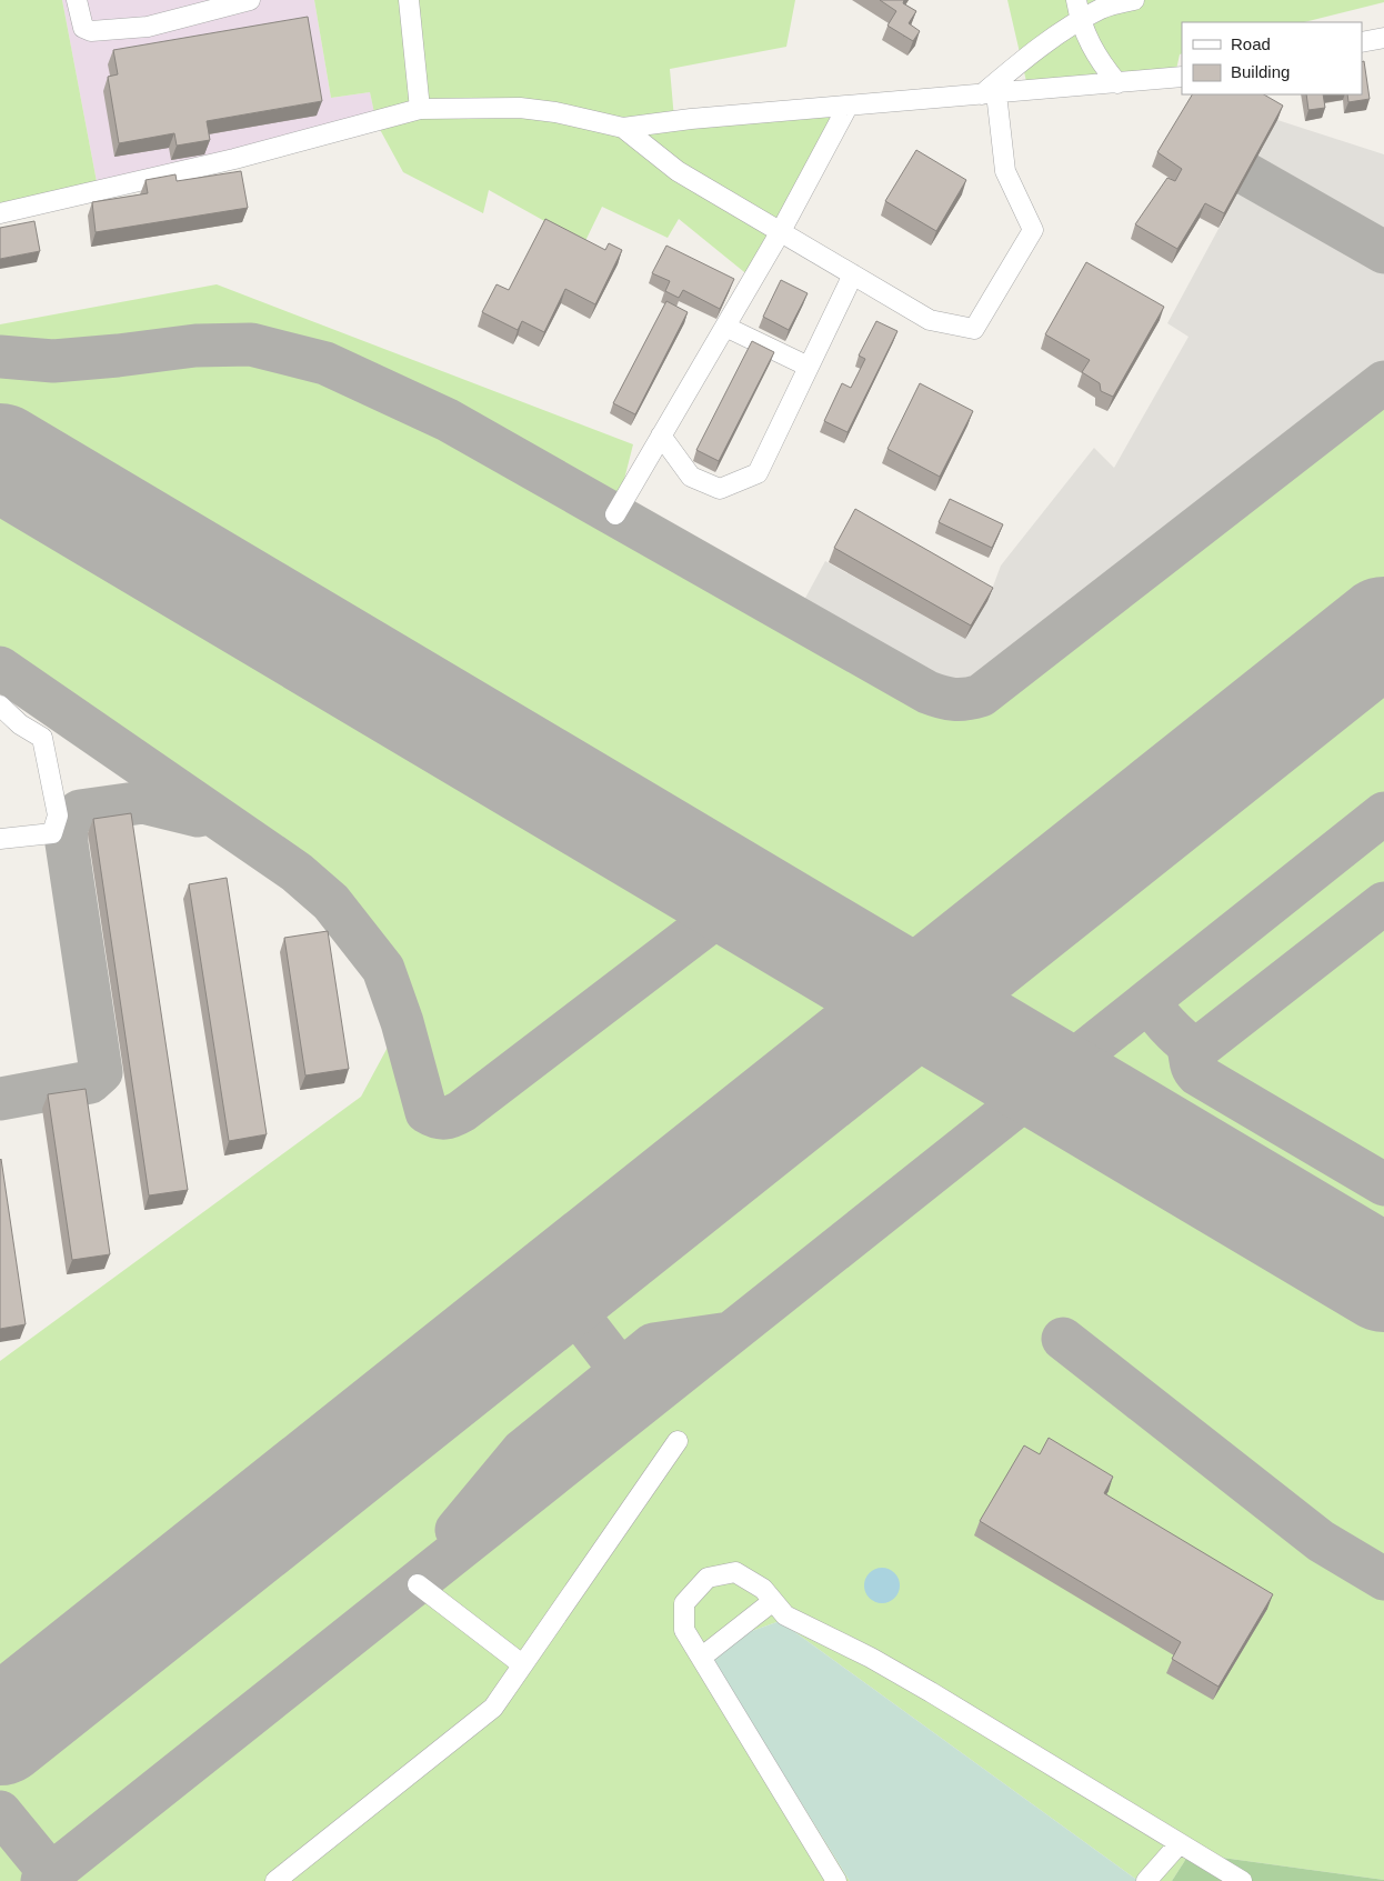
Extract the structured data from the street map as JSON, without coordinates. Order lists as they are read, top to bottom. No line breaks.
{"legend":["Road","Building"]}
